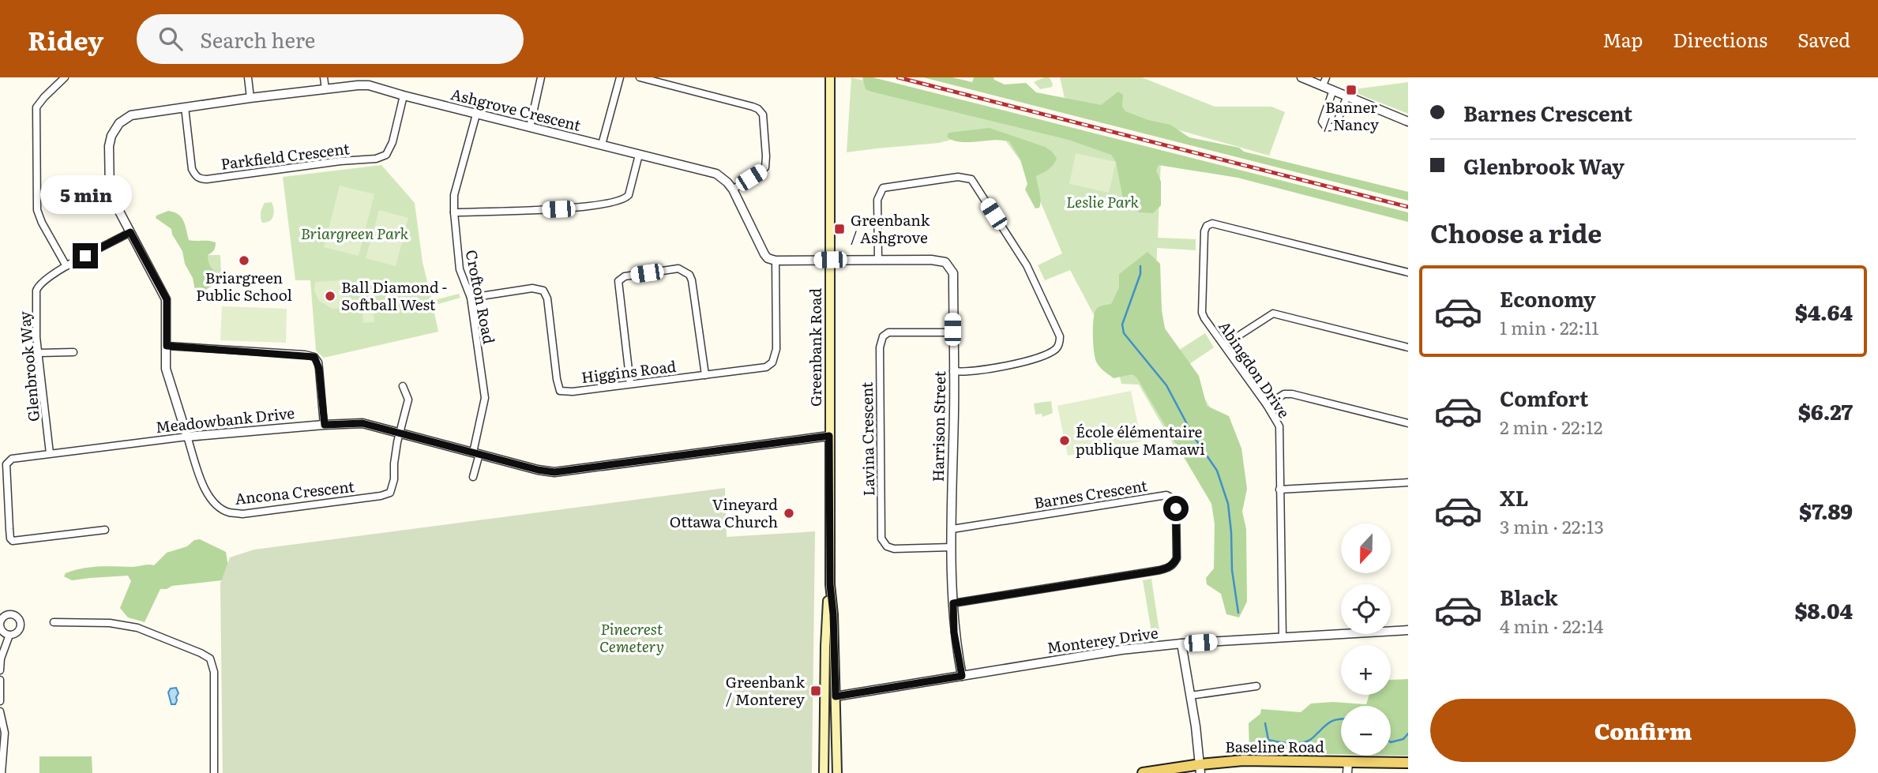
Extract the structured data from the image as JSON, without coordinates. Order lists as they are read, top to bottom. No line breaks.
{"streets":{"main road":["Greenbank Road","Baseline Road"],"street":["Ashgrove Crescent","Parkfield Crescent","Crofton Road","Glenbrook Way","Abingdon Drive","Higgins Road","Meadowbank Drive","Harrison Street","Lavina Crescent","Ancona Crescent","Barnes Crescent","Monterey Drive"]},"crossings":[["Ashgrove Crescent","Parkfield Crescent"],["Ashgrove Crescent","Crofton Road"],["Ashgrove Crescent","Glenbrook Way"],["Ashgrove Crescent","Higgins Road"],["Ashgrove Crescent","Meadowbank Drive"],["Ashgrove Crescent","Ancona Crescent"],["Crofton Road","Higgins Road"],["Crofton Road","Meadowbank Drive"],["Greenbank Road","Meadowbank Drive"],["Greenbank Road","Harrison Street"],["Greenbank Road","Monterey Drive"],["Glenbrook Way","Meadowbank Drive"],["Abingdon Drive","Monterey Drive"],["Meadowbank Drive","Ancona Crescent"],["Harrison Street","Lavina Crescent"],["Harrison Street","Barnes Crescent"],["Harrison Street","Monterey Drive"]],"parks":["Leslie Park","Briargreen Park","Pinecrest Cemetery"],"places":{"transit":["Banner / Nancy","Greenbank / Ashgrove","Greenbank / Monterey"],"other":["Briargreen Public School","Ball Diamond - Softball West","École élémentaire publique Mamawi","Vineyard Ottawa Church"]},"north":"bottom","page":{"header":"Ridey","search":"Search here","nav":["Map","Directions","Saved"],"banner":["Barnes Crescent","Glenbrook Way"],"bubble":"5 min","heading":"Choose a ride","list":[{"name":"Economy","note":"1 min · 22:11","value":"$4.64"},{"name":"Comfort","note":"2 min · 22:12","value":"$6.27"},{"name":"XL","note":"3 min · 22:13","value":"$7.89"},{"name":"Black","note":"4 min · 22:14","value":"$8.04"}],"map_buttons":["+","−"],"buttons":"Confirm"}}
